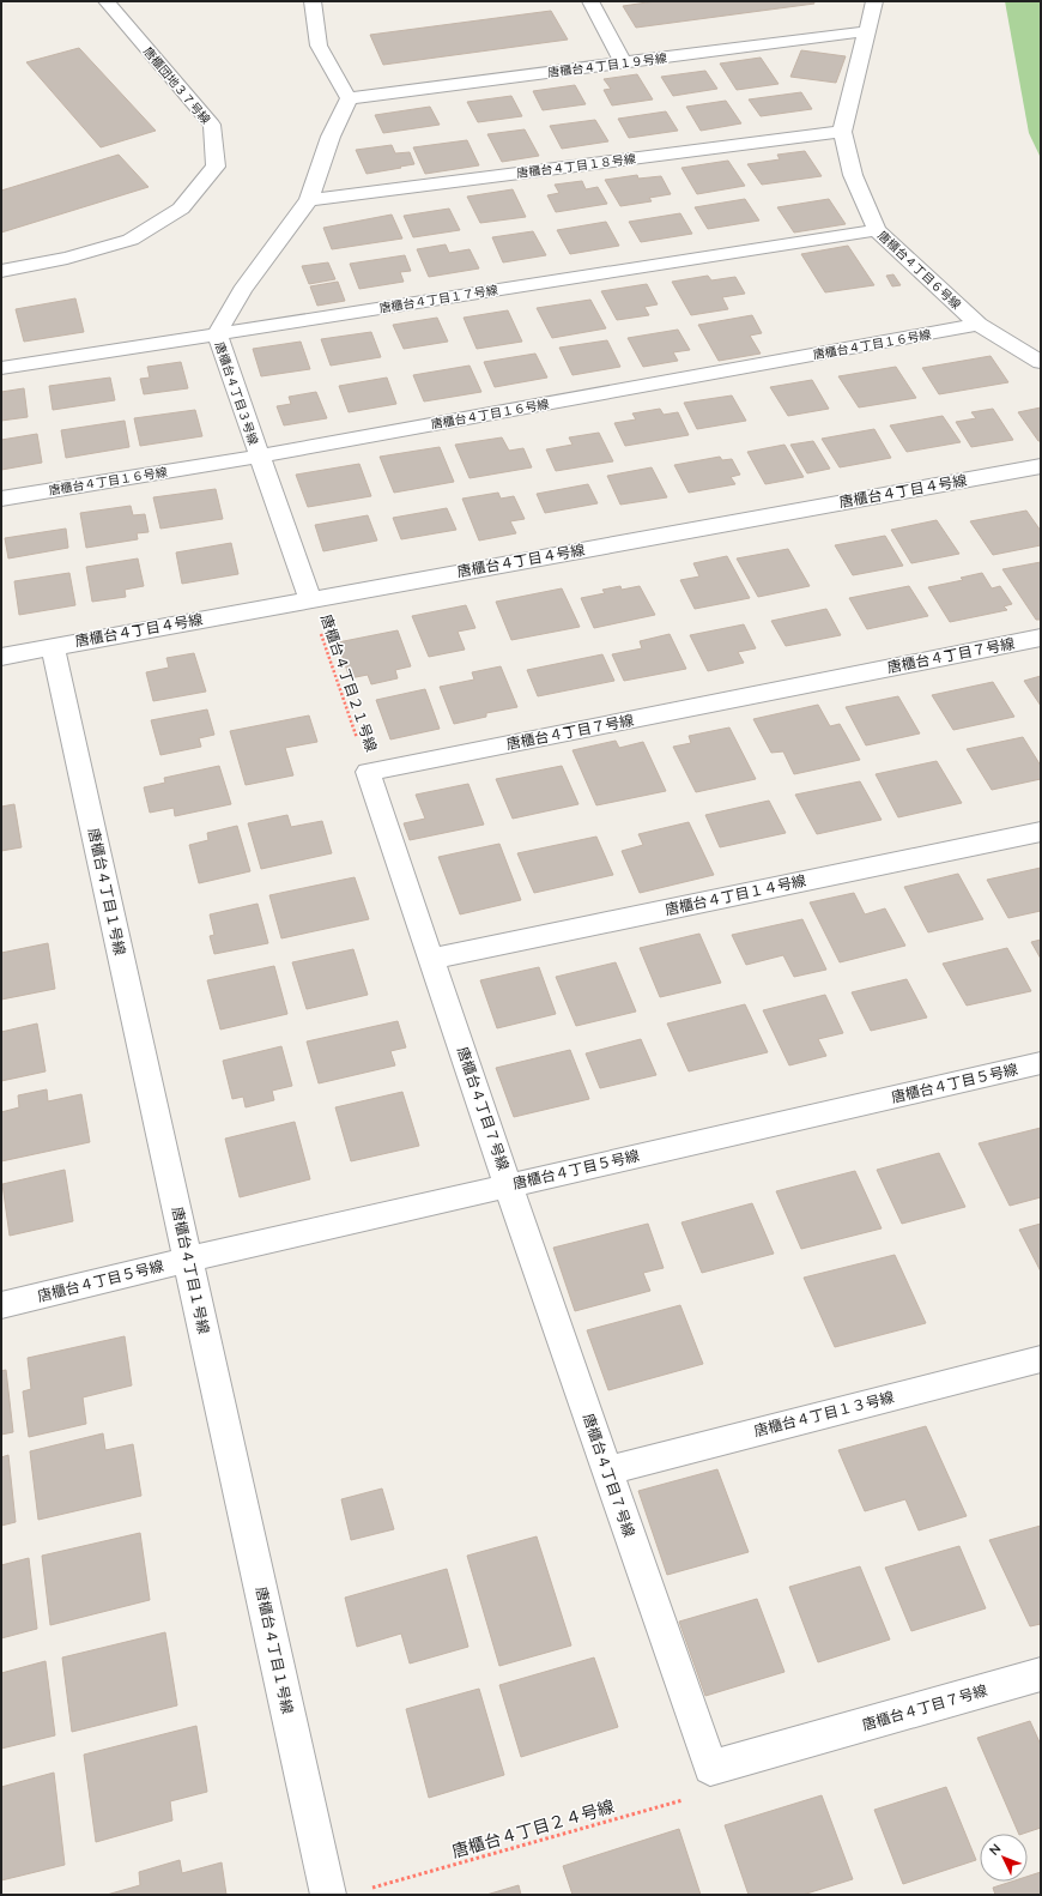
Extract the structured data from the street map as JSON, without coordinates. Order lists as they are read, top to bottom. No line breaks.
{"streets":{"street":["唐櫃台４丁目１９号線","唐櫃団地３７号線","唐櫃台４丁目１８号線","唐櫃台４丁目６号線","唐櫃台４丁目１７号線","唐櫃台４丁目１６号線","唐櫃台４丁目３号線","唐櫃台４丁目４号線","唐櫃台４丁目７号線","唐櫃台４丁目１号線","唐櫃台４丁目１４号線","唐櫃台４丁目５号線","唐櫃台４丁目１３号線"],"path":["唐櫃台４丁目２１号線","唐櫃台４丁目２４号線"]},"crossings":[["唐櫃台４丁目１９号線","唐櫃台４丁目６号線"],["唐櫃台４丁目１９号線","唐櫃台４丁目３号線"],["唐櫃台４丁目１８号線","唐櫃台４丁目６号線"],["唐櫃台４丁目１８号線","唐櫃台４丁目３号線"],["唐櫃台４丁目６号線","唐櫃台４丁目１７号線"],["唐櫃台４丁目６号線","唐櫃台４丁目１６号線"],["唐櫃台４丁目１７号線","唐櫃台４丁目３号線"],["唐櫃台４丁目１６号線","唐櫃台４丁目３号線"],["唐櫃台４丁目３号線","唐櫃台４丁目４号線"],["唐櫃台４丁目３号線","唐櫃台４丁目２１号線"],["唐櫃台４丁目４号線","唐櫃台４丁目２１号線"],["唐櫃台４丁目４号線","唐櫃台４丁目１号線"],["唐櫃台４丁目７号線","唐櫃台４丁目２１号線"],["唐櫃台４丁目７号線","唐櫃台４丁目１４号線"],["唐櫃台４丁目７号線","唐櫃台４丁目５号線"],["唐櫃台４丁目７号線","唐櫃台４丁目１３号線"],["唐櫃台４丁目７号線","唐櫃台４丁目２４号線"],["唐櫃台４丁目１号線","唐櫃台４丁目５号線"]],"north":"top left"}
